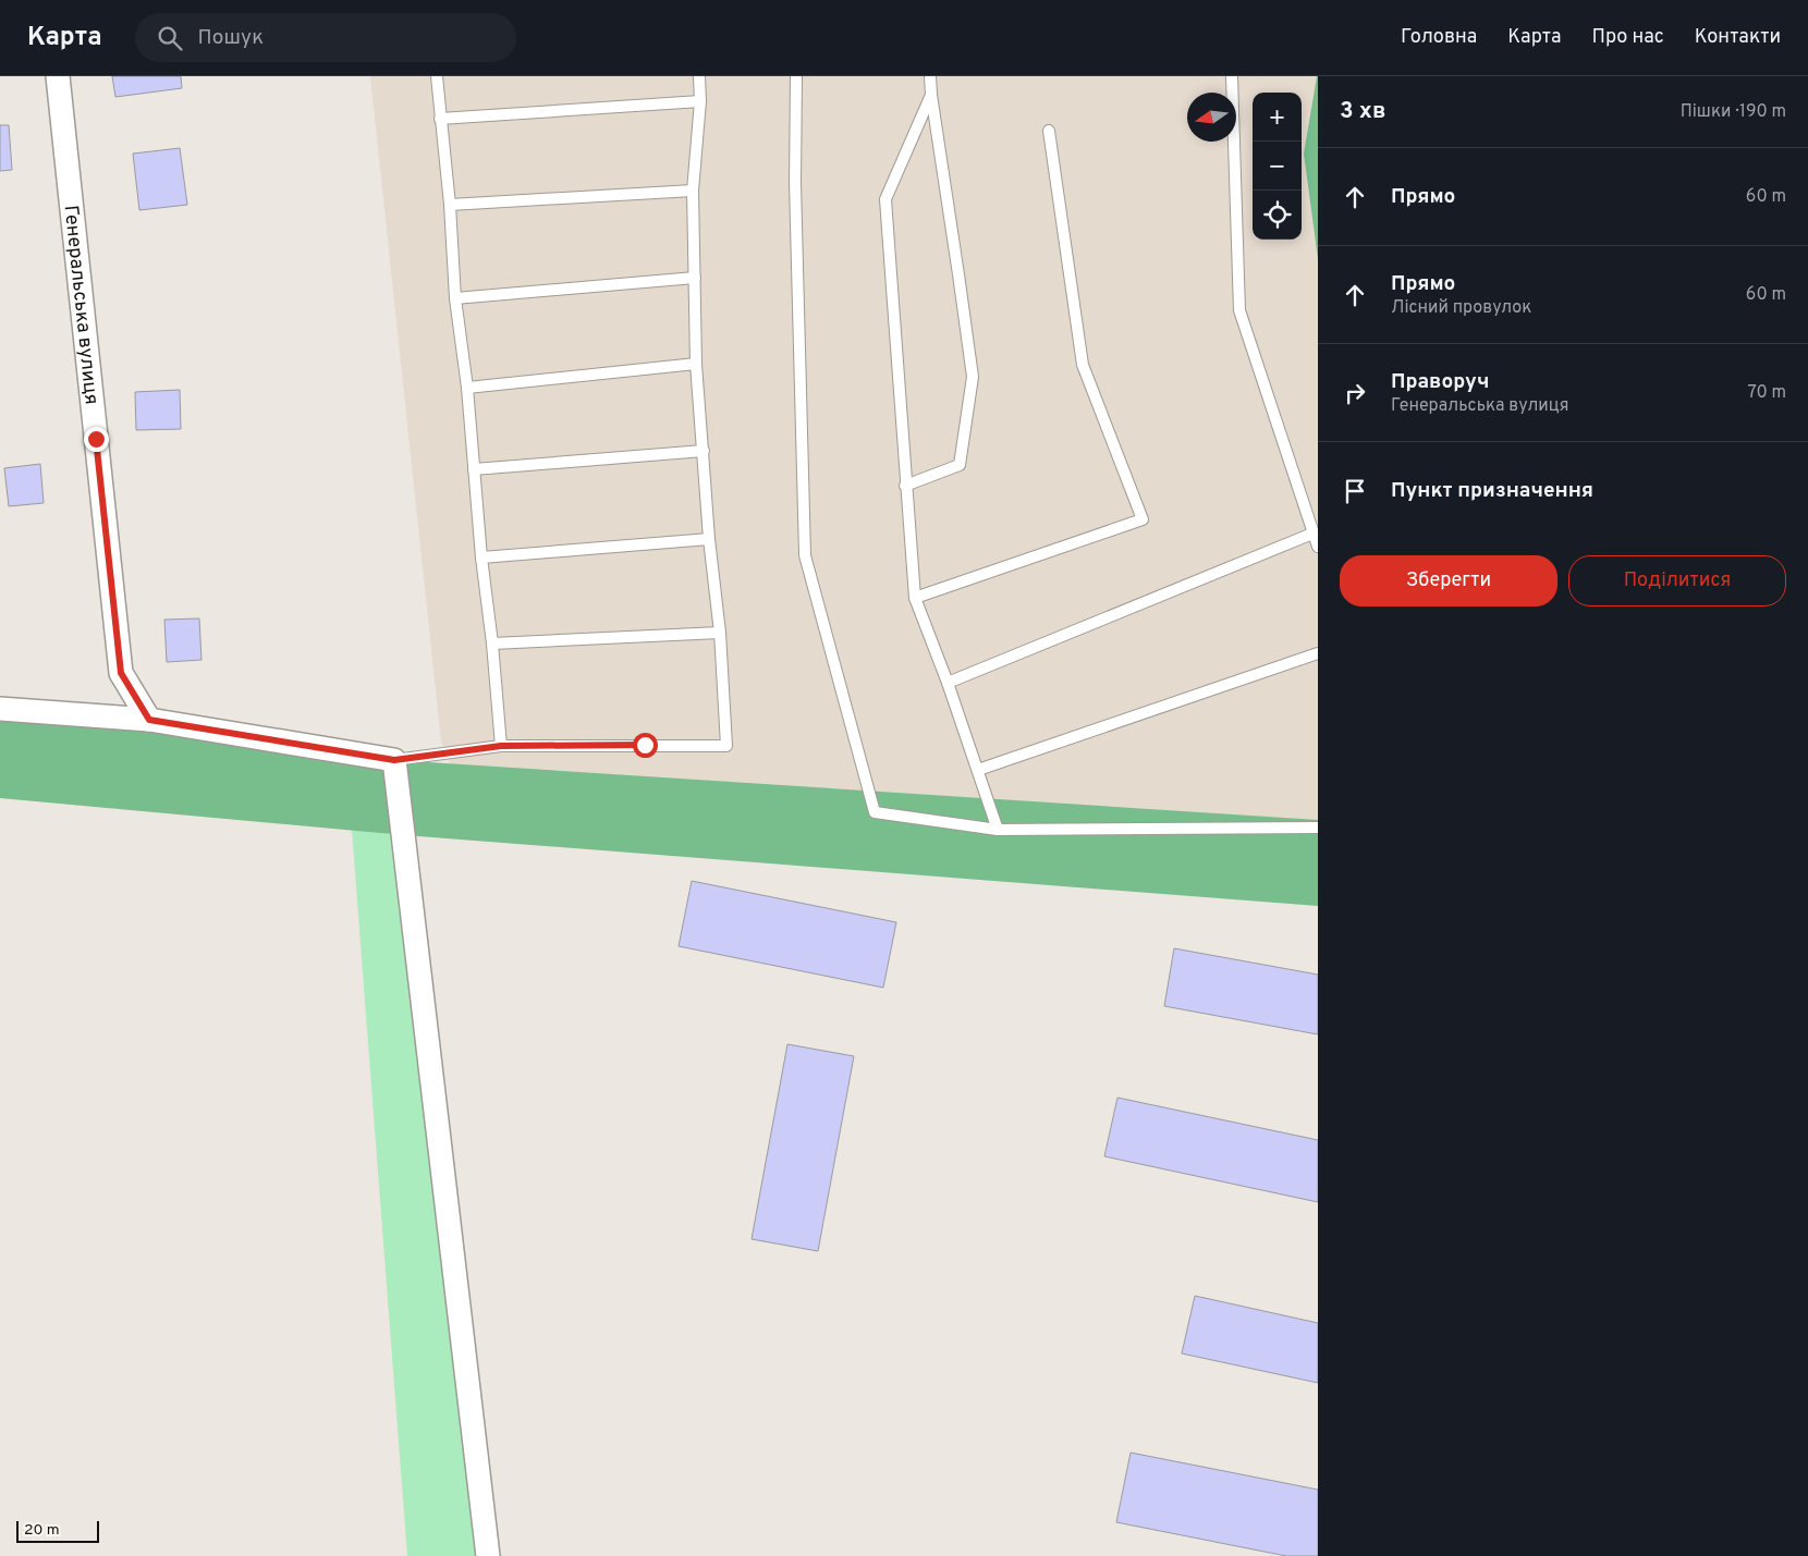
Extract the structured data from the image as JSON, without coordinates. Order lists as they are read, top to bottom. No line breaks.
{"streets":{"street":["Генеральська вулиця"]},"scale_bar":"20 m","north":"left","page":{"header":"Карта","search":"Пошук","nav":["Головна","Карта","Про нас","Контакти"],"heading":["3 хв","Пішки · 190 m"],"map_buttons":["+","−"],"list":[["Прямо","60 m"],["Прямо","Лісний провулок","60 m"],["Праворуч","Генеральська вулиця","70 m"],"Пункт призначення"],"buttons":["Зберегти","Поділитися"],"scale":"20 m"}}
